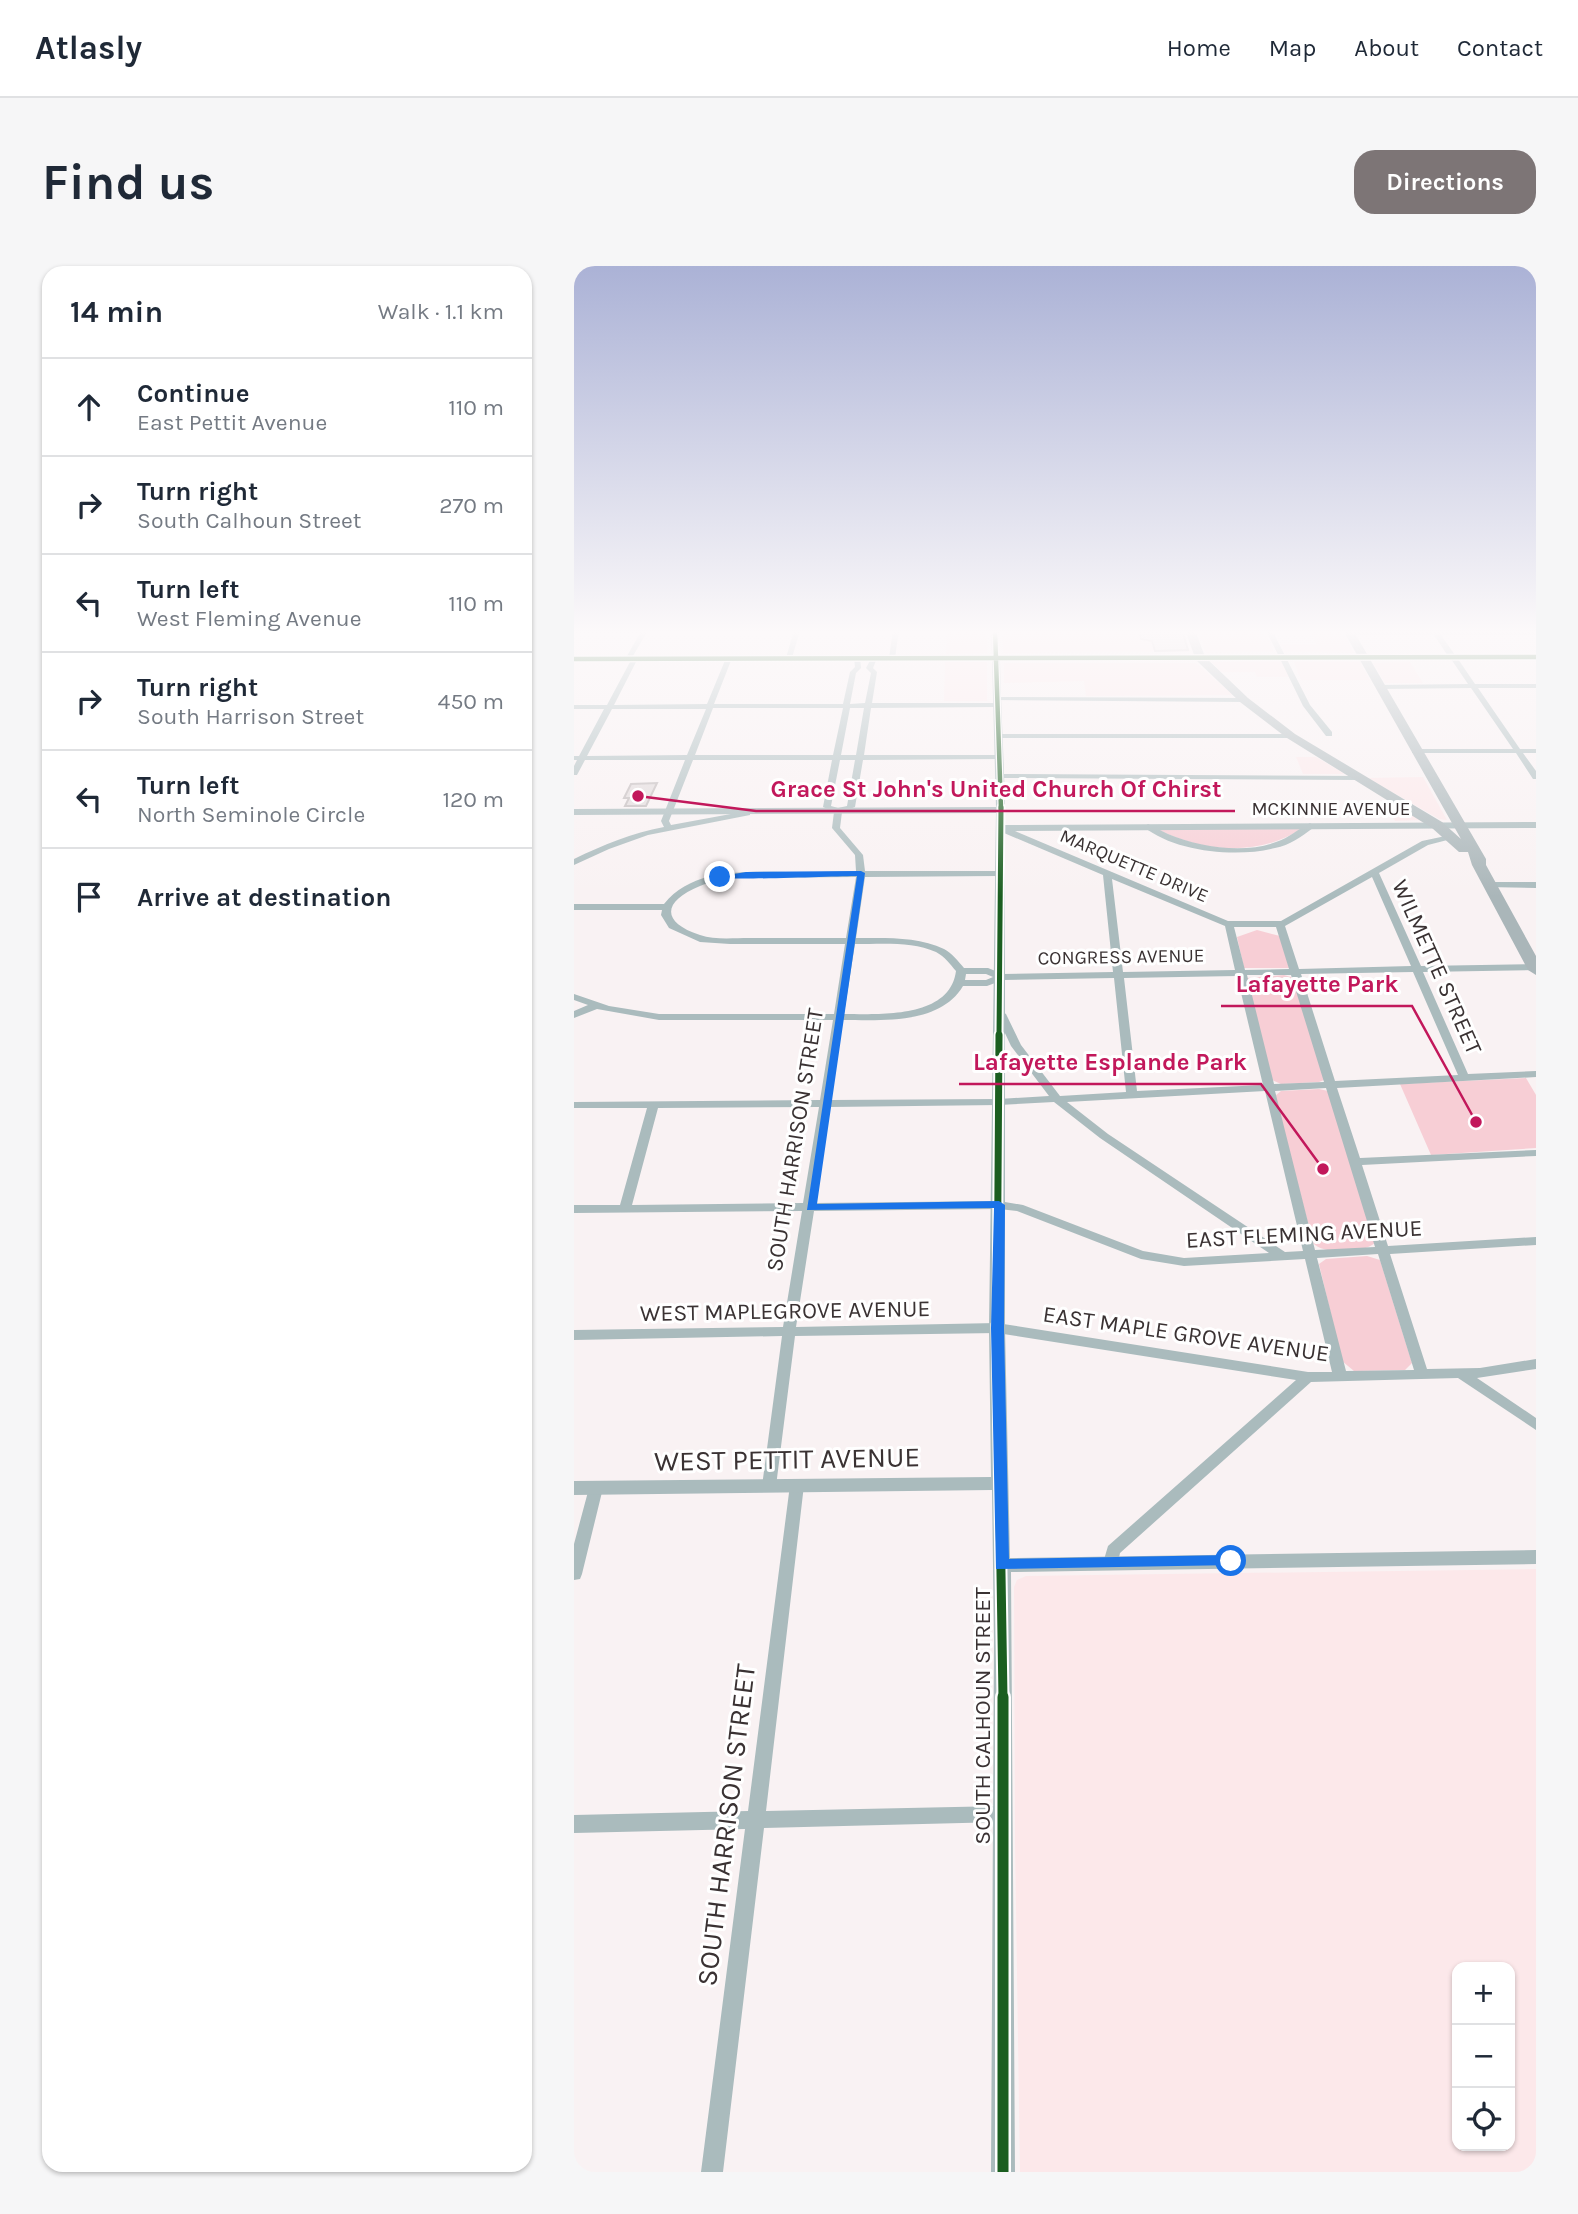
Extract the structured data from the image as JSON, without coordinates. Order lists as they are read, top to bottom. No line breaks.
{"streets":{"street":["MCKINNIE AVENUE","MARQUETTE DRIVE","CONGRESS AVENUE","WILMETTE STREET","SOUTH HARRISON STREET","EAST FLEMING AVENUE","WEST MAPLEGROVE AVENUE","EAST MAPLE GROVE AVENUE","WEST PETTIT AVENUE","SOUTH CALHOUN STREET"]},"crossings":[["MCKINNIE AVENUE","MARQUETTE DRIVE"],["MCKINNIE AVENUE","SOUTH CALHOUN STREET"],["MARQUETTE DRIVE","SOUTH CALHOUN STREET"],["CONGRESS AVENUE","WILMETTE STREET"],["CONGRESS AVENUE","SOUTH CALHOUN STREET"],["SOUTH HARRISON STREET","EAST FLEMING AVENUE"],["SOUTH HARRISON STREET","WEST MAPLEGROVE AVENUE"],["SOUTH HARRISON STREET","WEST PETTIT AVENUE"],["EAST FLEMING AVENUE","SOUTH CALHOUN STREET"],["WEST MAPLEGROVE AVENUE","EAST MAPLE GROVE AVENUE"],["WEST MAPLEGROVE AVENUE","SOUTH CALHOUN STREET"],["EAST MAPLE GROVE AVENUE","SOUTH CALHOUN STREET"],["WEST PETTIT AVENUE","SOUTH CALHOUN STREET"]],"places":["Grace St John's United Church Of Chirst","Lafayette Park","Lafayette Esplande Park"],"page":{"header":"Atlasly","nav":["Home","Map","About","Contact"],"buttons":"Directions","title":"Find us","heading":["14 min","Walk · 1.1 km"],"list":[["Continue","East Pettit Avenue","110 m"],["Turn right","South Calhoun Street","270 m"],["Turn left","West Fleming Avenue","110 m"],["Turn right","South Harrison Street","450 m"],["Turn left","North Seminole Circle","120 m"],"Arrive at destination"],"map_buttons":["+","−"]}}
